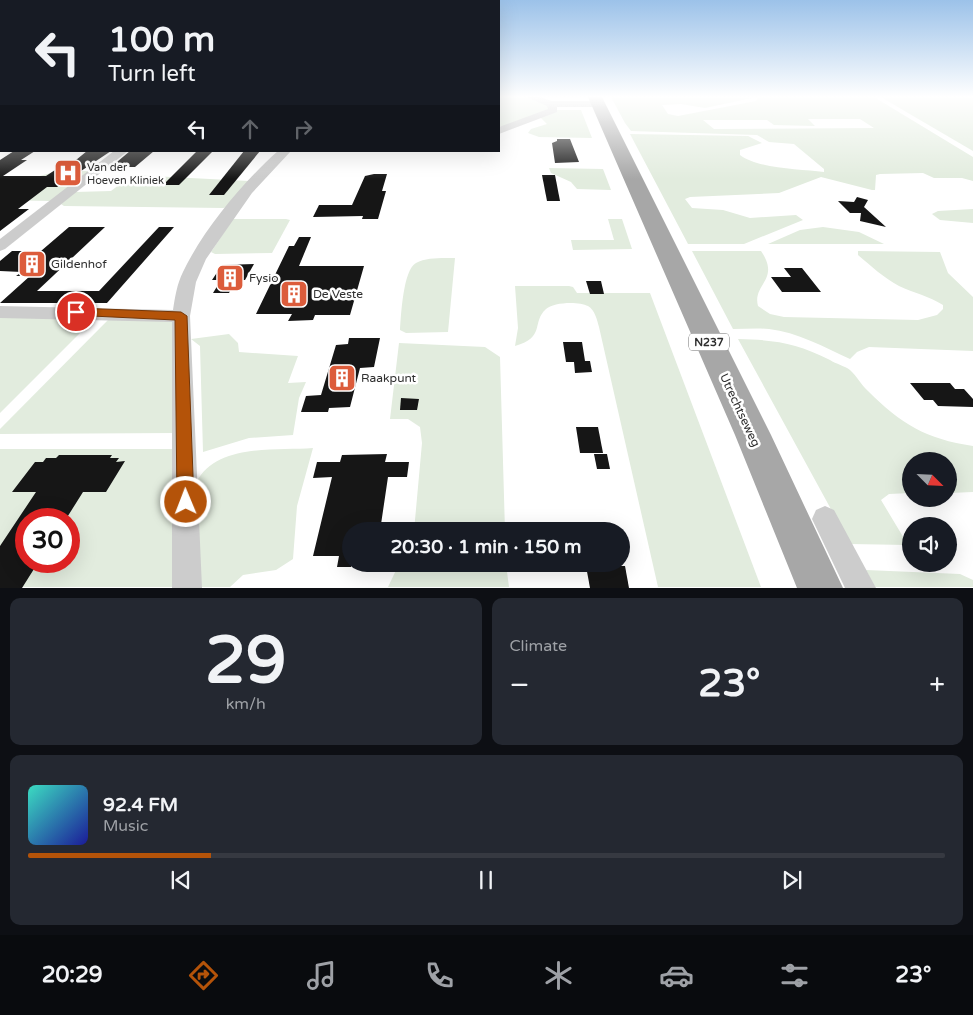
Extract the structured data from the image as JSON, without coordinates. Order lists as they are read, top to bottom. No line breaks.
{"streets":{"main road":["N237","Utrechtseweg"]},"places":{"hospital":["Van der Hoeven Kliniek"],"building":["Gildenhof","Fysio","De Veste","Raakpunt"]},"north":"bottom right","page":{"turn":["100 m","Turn left"],"limit":"30","trip":"20:30 · 1 min · 150 m","tile":[["29","km/h"],"Climate"],"heat":["−","23°","+"],"song":["92.4 FM","Music"],"tabs":["20:29","23°"]}}
